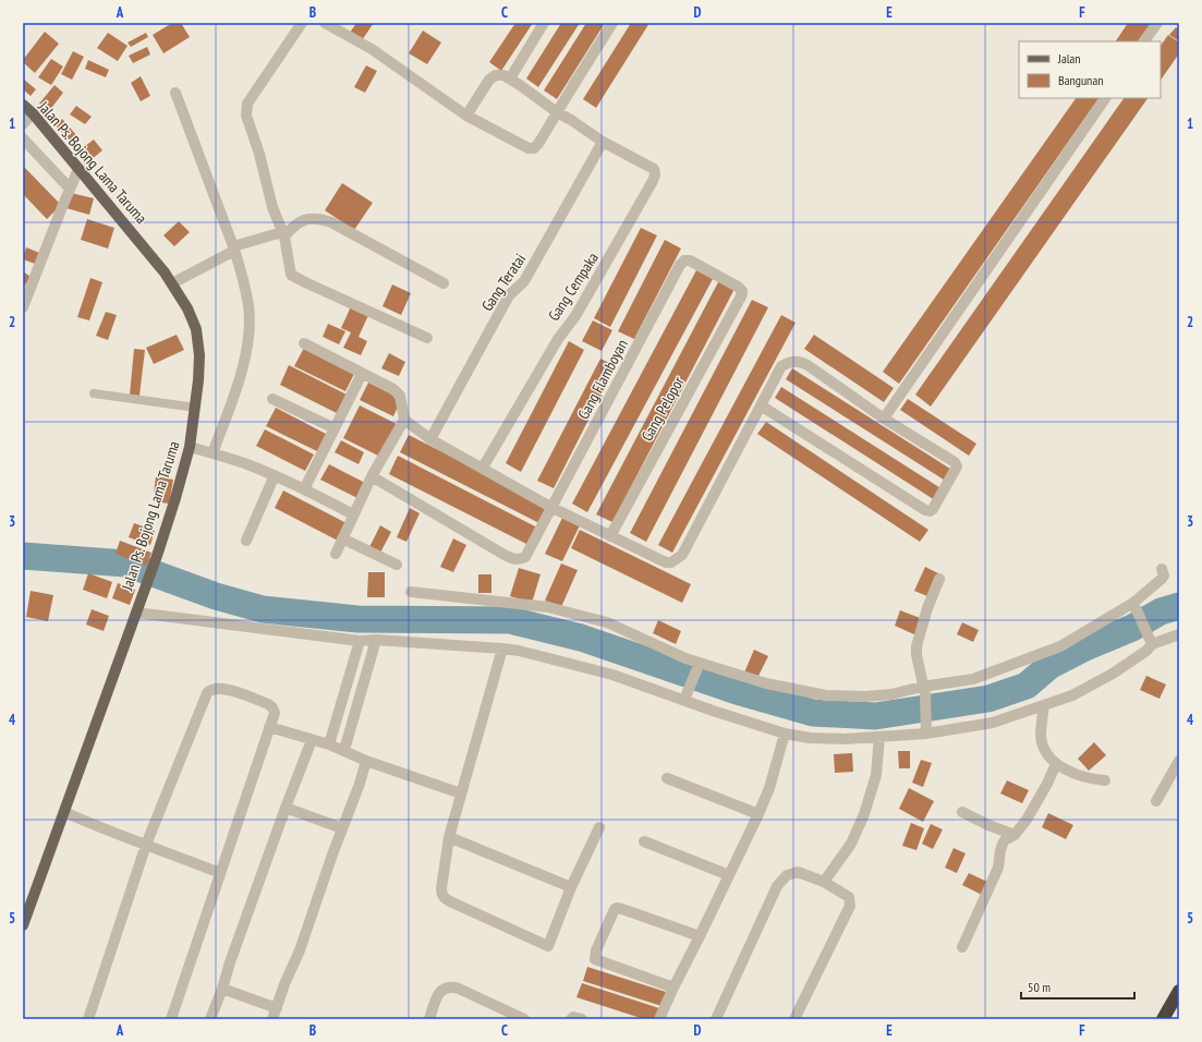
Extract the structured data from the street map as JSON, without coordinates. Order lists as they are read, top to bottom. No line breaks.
{"streets":{"main road":["Jalan Ps. Bojong Lama Taruma"],"street":["Gang Teratai","Gang Cempaka","Gang Flamboyan","Gang Pelopor"]},"crossings":[["Gang Teratai","Gang Cempaka"],["Gang Flamboyan","Gang Pelopor"]],"legend":["Jalan","Bangunan"],"scale_bar":"50 m","grid":{"columns":["A","B","C","D","E","F"],"rows":["1","2","3","4","5"]}}
